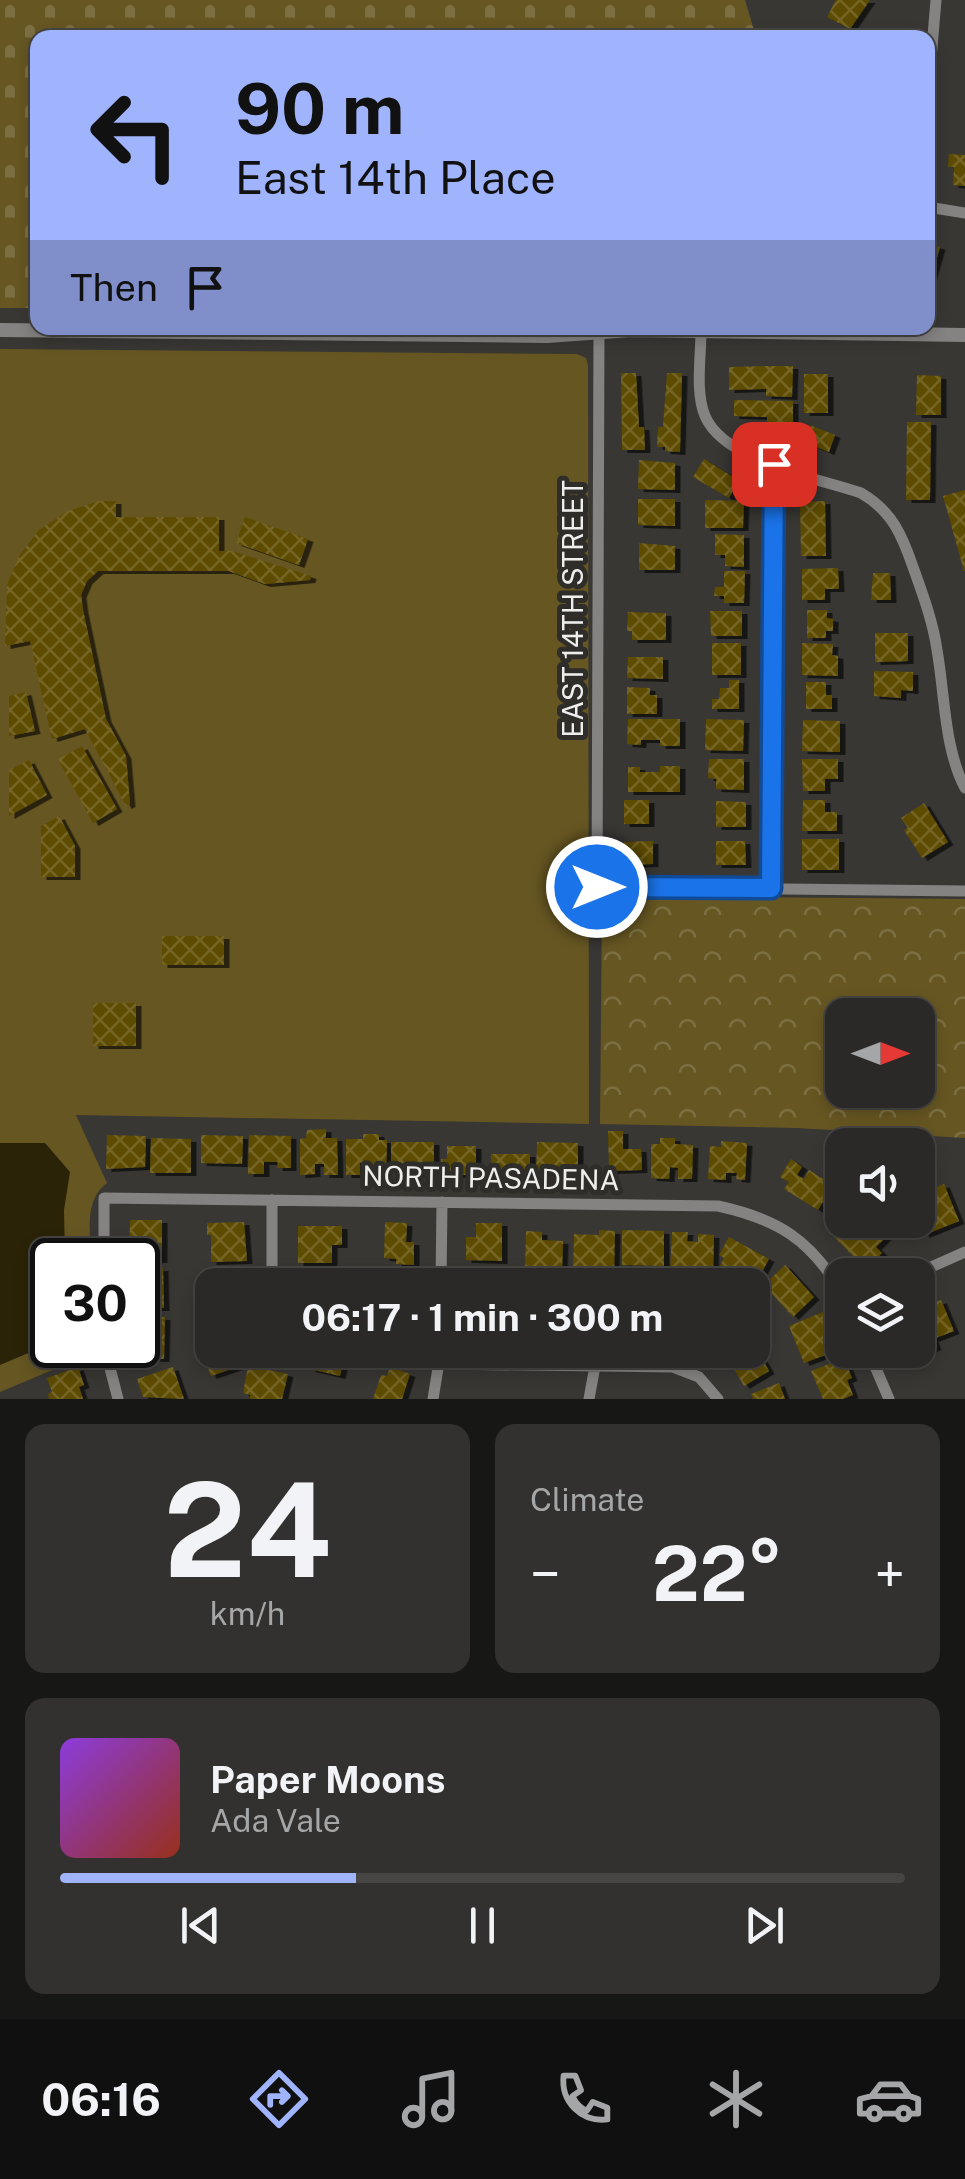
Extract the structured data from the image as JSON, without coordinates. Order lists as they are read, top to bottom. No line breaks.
{"streets":{"street":["EAST 14TH STREET","NORTH PASADENA"]},"north":"right","page":{"turn":["90 m","East 14th Place"],"then":"Then","limit":"30","trip":"06:17 · 1 min · 300 m","tile":[["24","km/h"],"Climate"],"heat":["−","22°","+"],"song":["Paper Moons","Ada Vale"],"tabs":"06:16"}}
